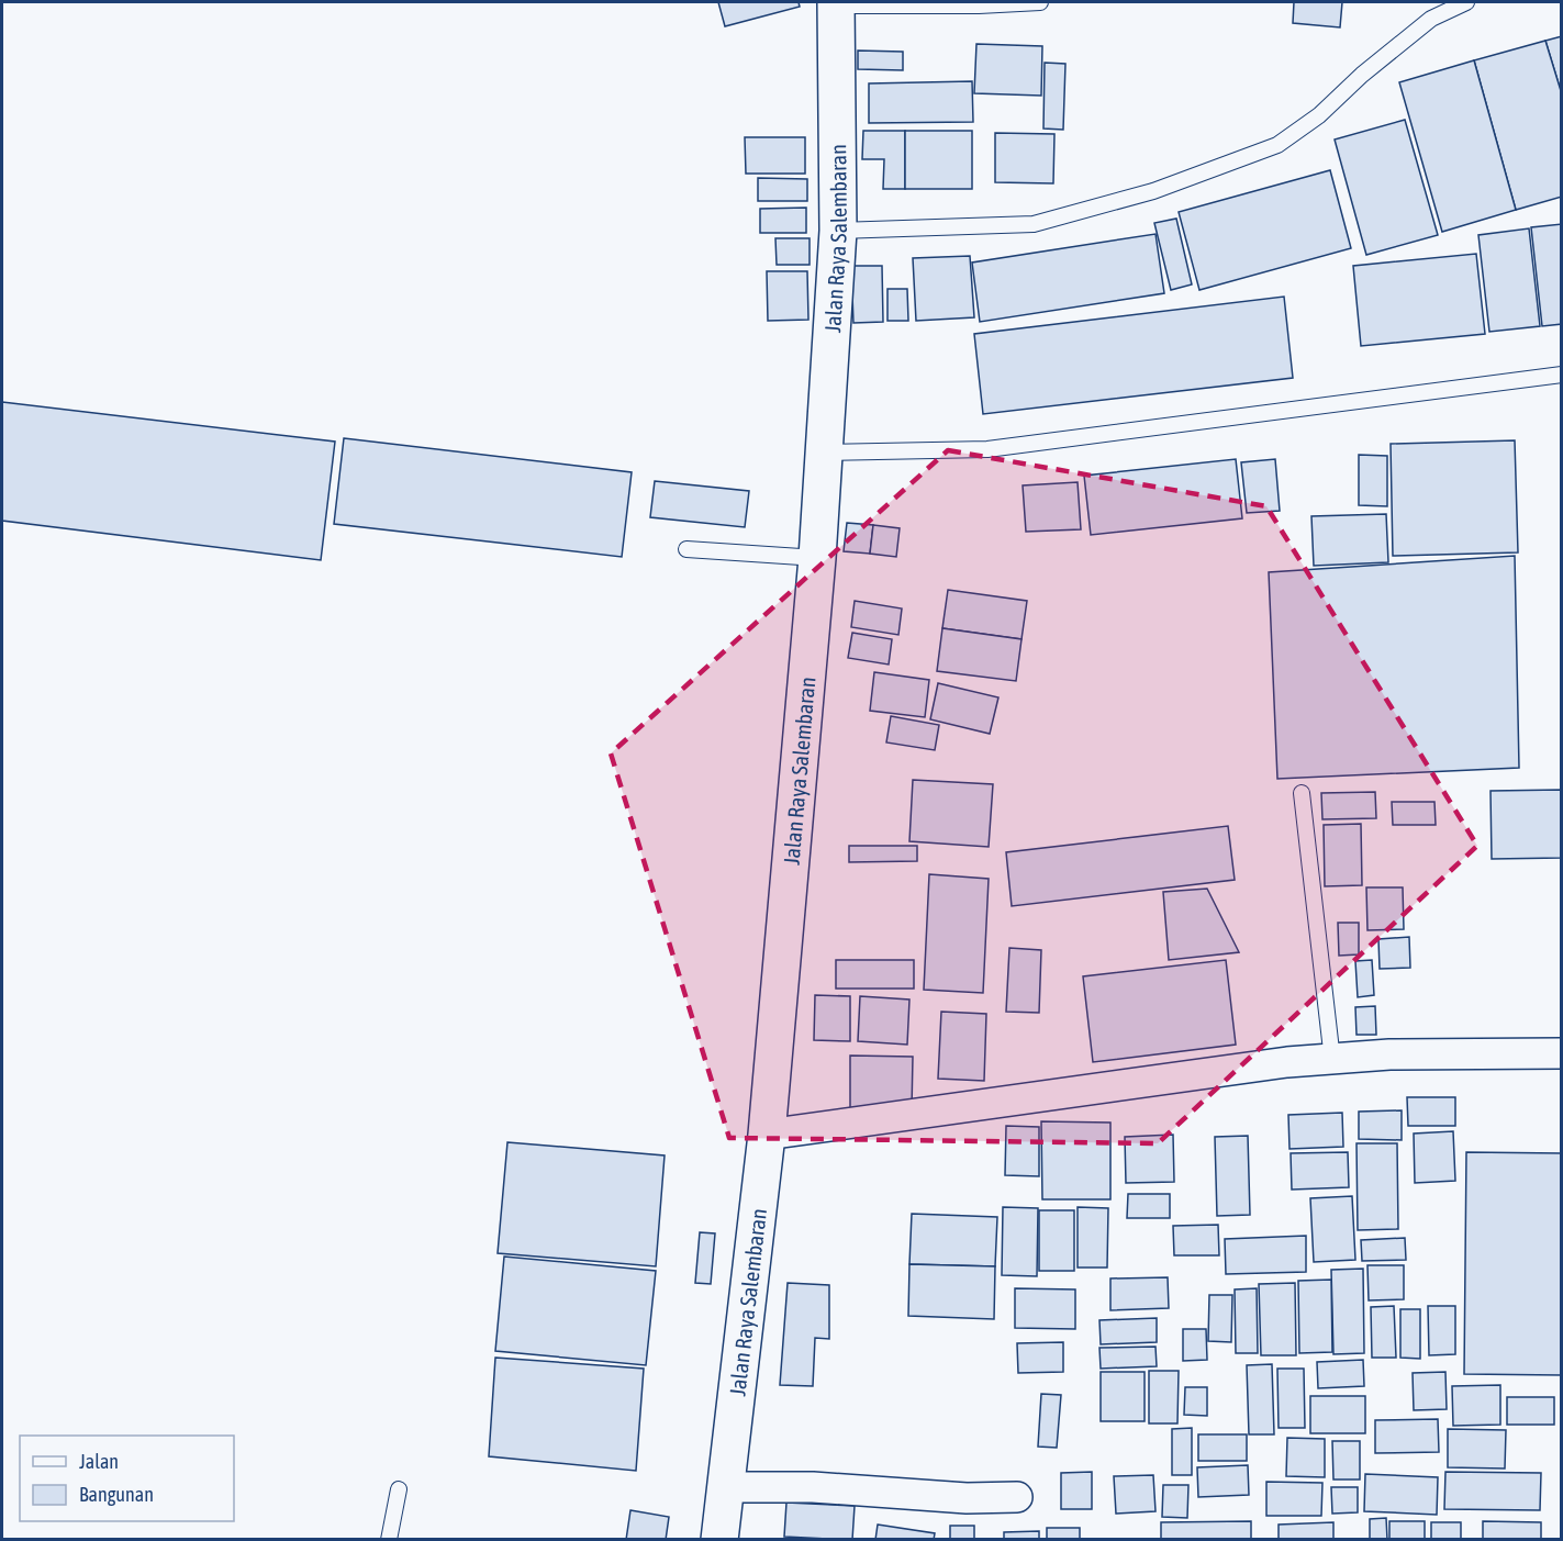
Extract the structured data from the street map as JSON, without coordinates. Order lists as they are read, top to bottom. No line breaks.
{"streets":{"main road":["Jalan Raya Salembaran"]},"legend":["Jalan","Bangunan"]}
